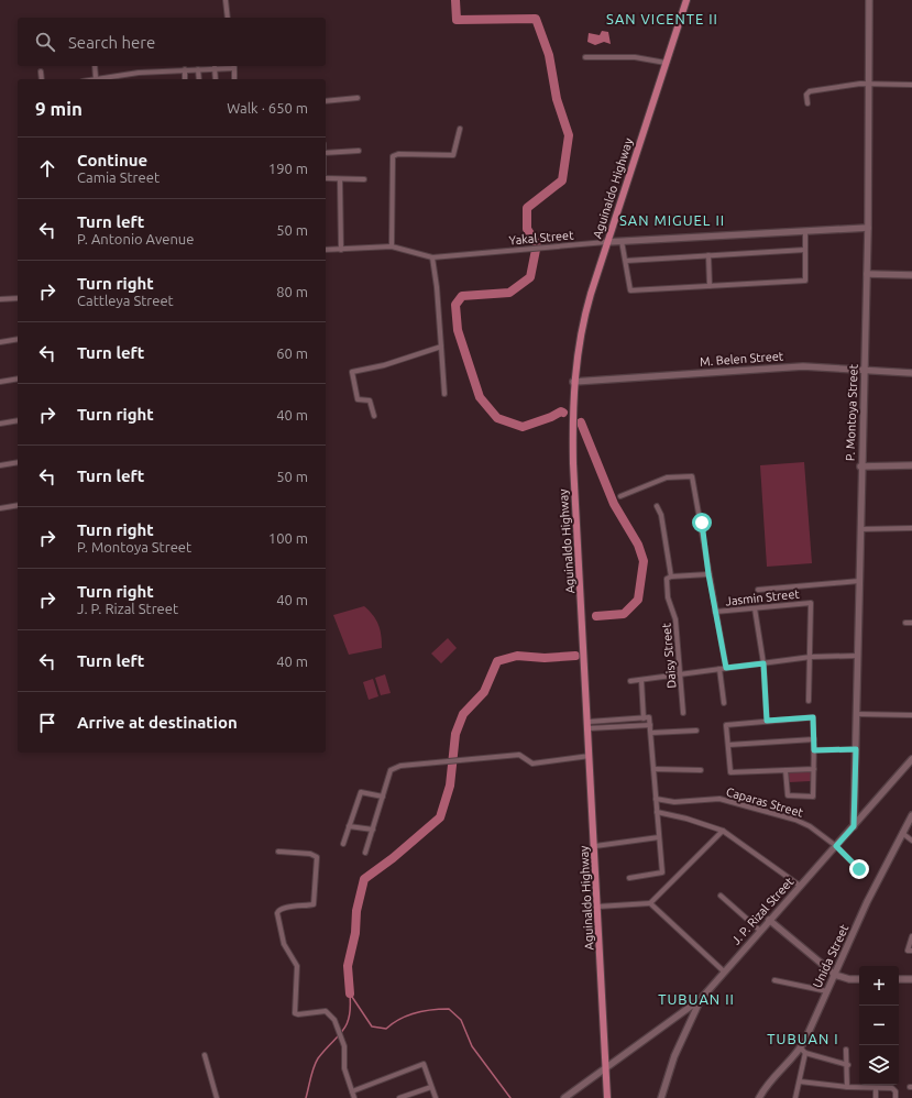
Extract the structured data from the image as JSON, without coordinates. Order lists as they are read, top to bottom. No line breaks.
{"streets":{"main road":["Aguinaldo Highway"],"street":["Yakal Street","M. Belen Street","P. Montoya Street","Jasmin Street","Daisy Street","Caparas Street","J. P. Rizal Street","Unida Street"]},"crossings":[["Aguinaldo Highway","Yakal Street"],["Aguinaldo Highway","M. Belen Street"],["Yakal Street","P. Montoya Street"],["M. Belen Street","P. Montoya Street"],["P. Montoya Street","J. P. Rizal Street"],["Caparas Street","J. P. Rizal Street"]],"districts":["SAN VICENTE II","SAN MIGUEL II","TUBUAN II","TUBUAN I"],"page":{"search":"Search here","heading":["9 min","Walk · 650 m"],"list":[["Continue","Camia Street","190 m"],["Turn left","P. Antonio Avenue","50 m"],["Turn right","Cattleya Street","80 m"],["Turn left","60 m"],["Turn right","40 m"],["Turn left","50 m"],["Turn right","P. Montoya Street","100 m"],["Turn right","J. P. Rizal Street","40 m"],["Turn left","40 m"],"Arrive at destination"],"map_buttons":["+","−"]}}
